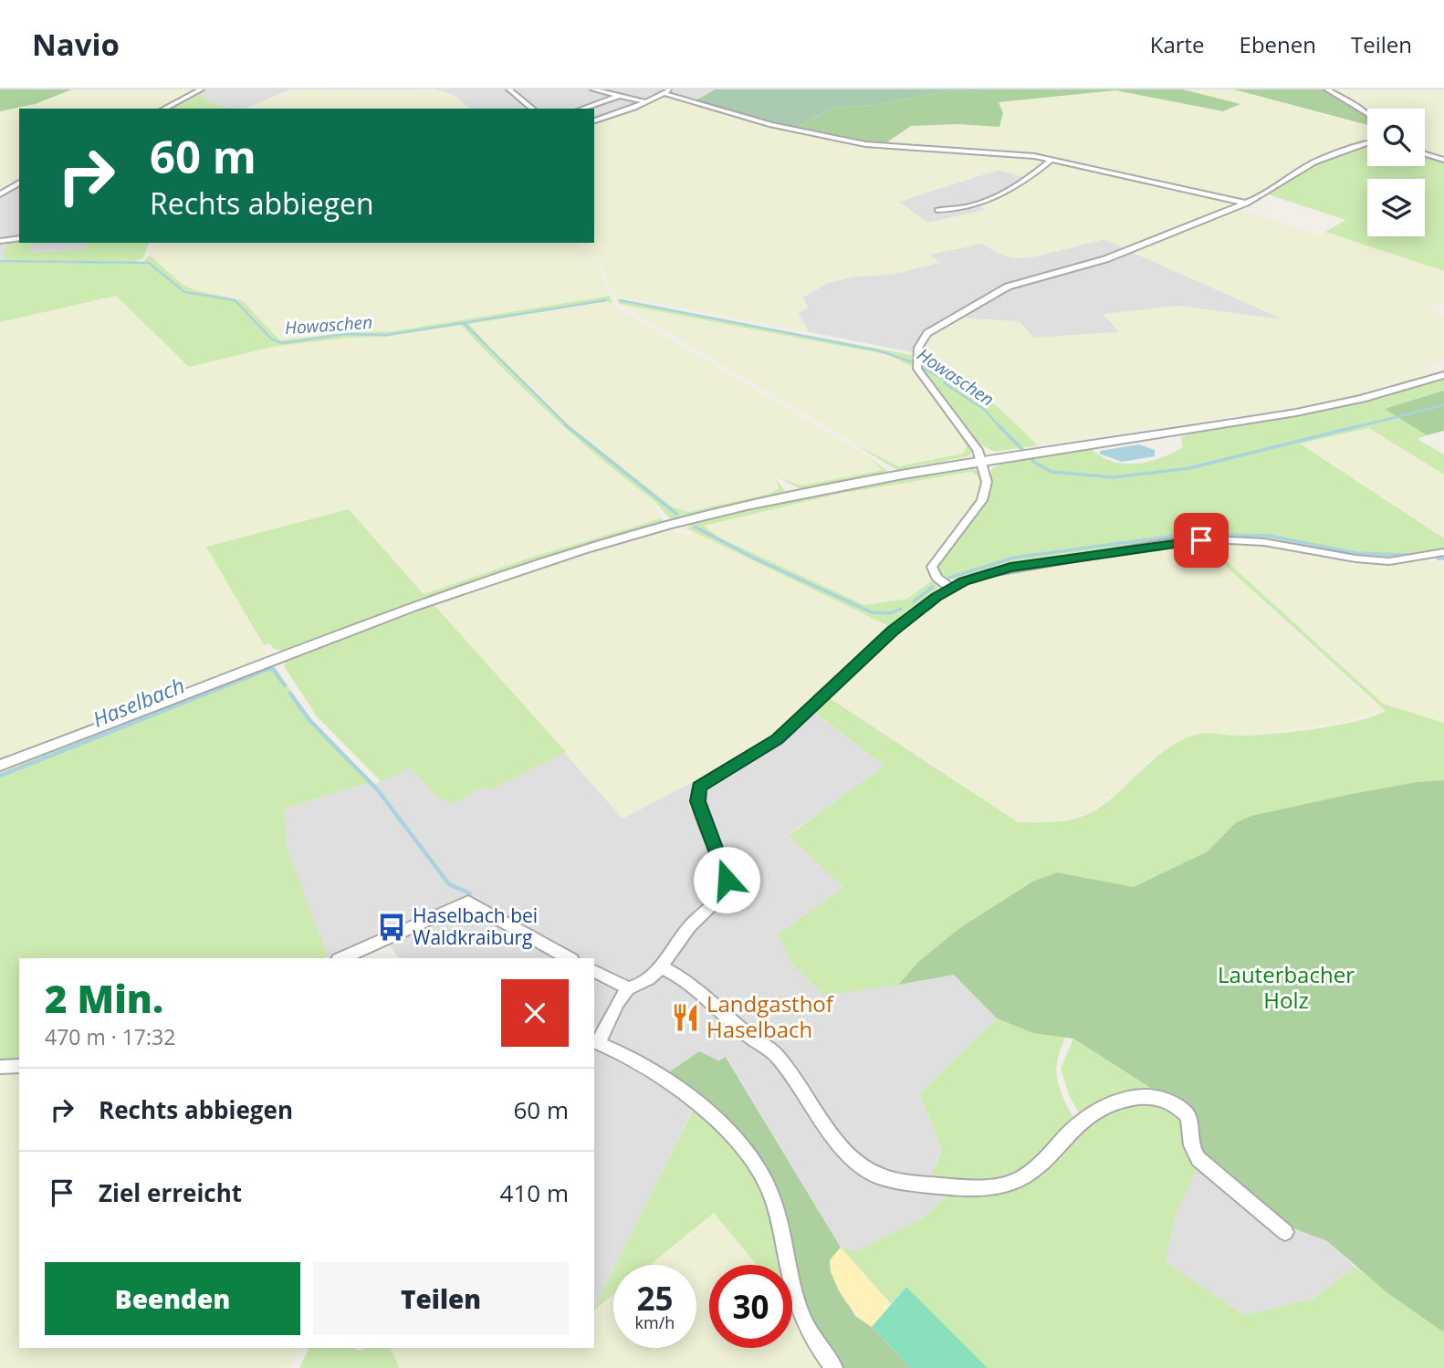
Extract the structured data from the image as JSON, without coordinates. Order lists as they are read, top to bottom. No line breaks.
{"water":["Howaschen","Haselbach"],"parks":["Lauterbacher Holz"],"places":{"bus stop":["Haselbach bei Waldkraiburg"],"restaurant":["Landgasthof Haselbach"]},"page":{"header":"Navio","nav":["Karte","Ebenen","Teilen"],"turn":["60 m","Rechts abbiegen"],"heading":["2 Min.","470 m · 17:32"],"list":[{"name":"Rechts abbiegen","value":"60 m"},{"name":"Ziel erreicht","value":"410 m"}],"buttons":["Beenden","Teilen"],"speed":"25 km/h","limit":"30"}}
